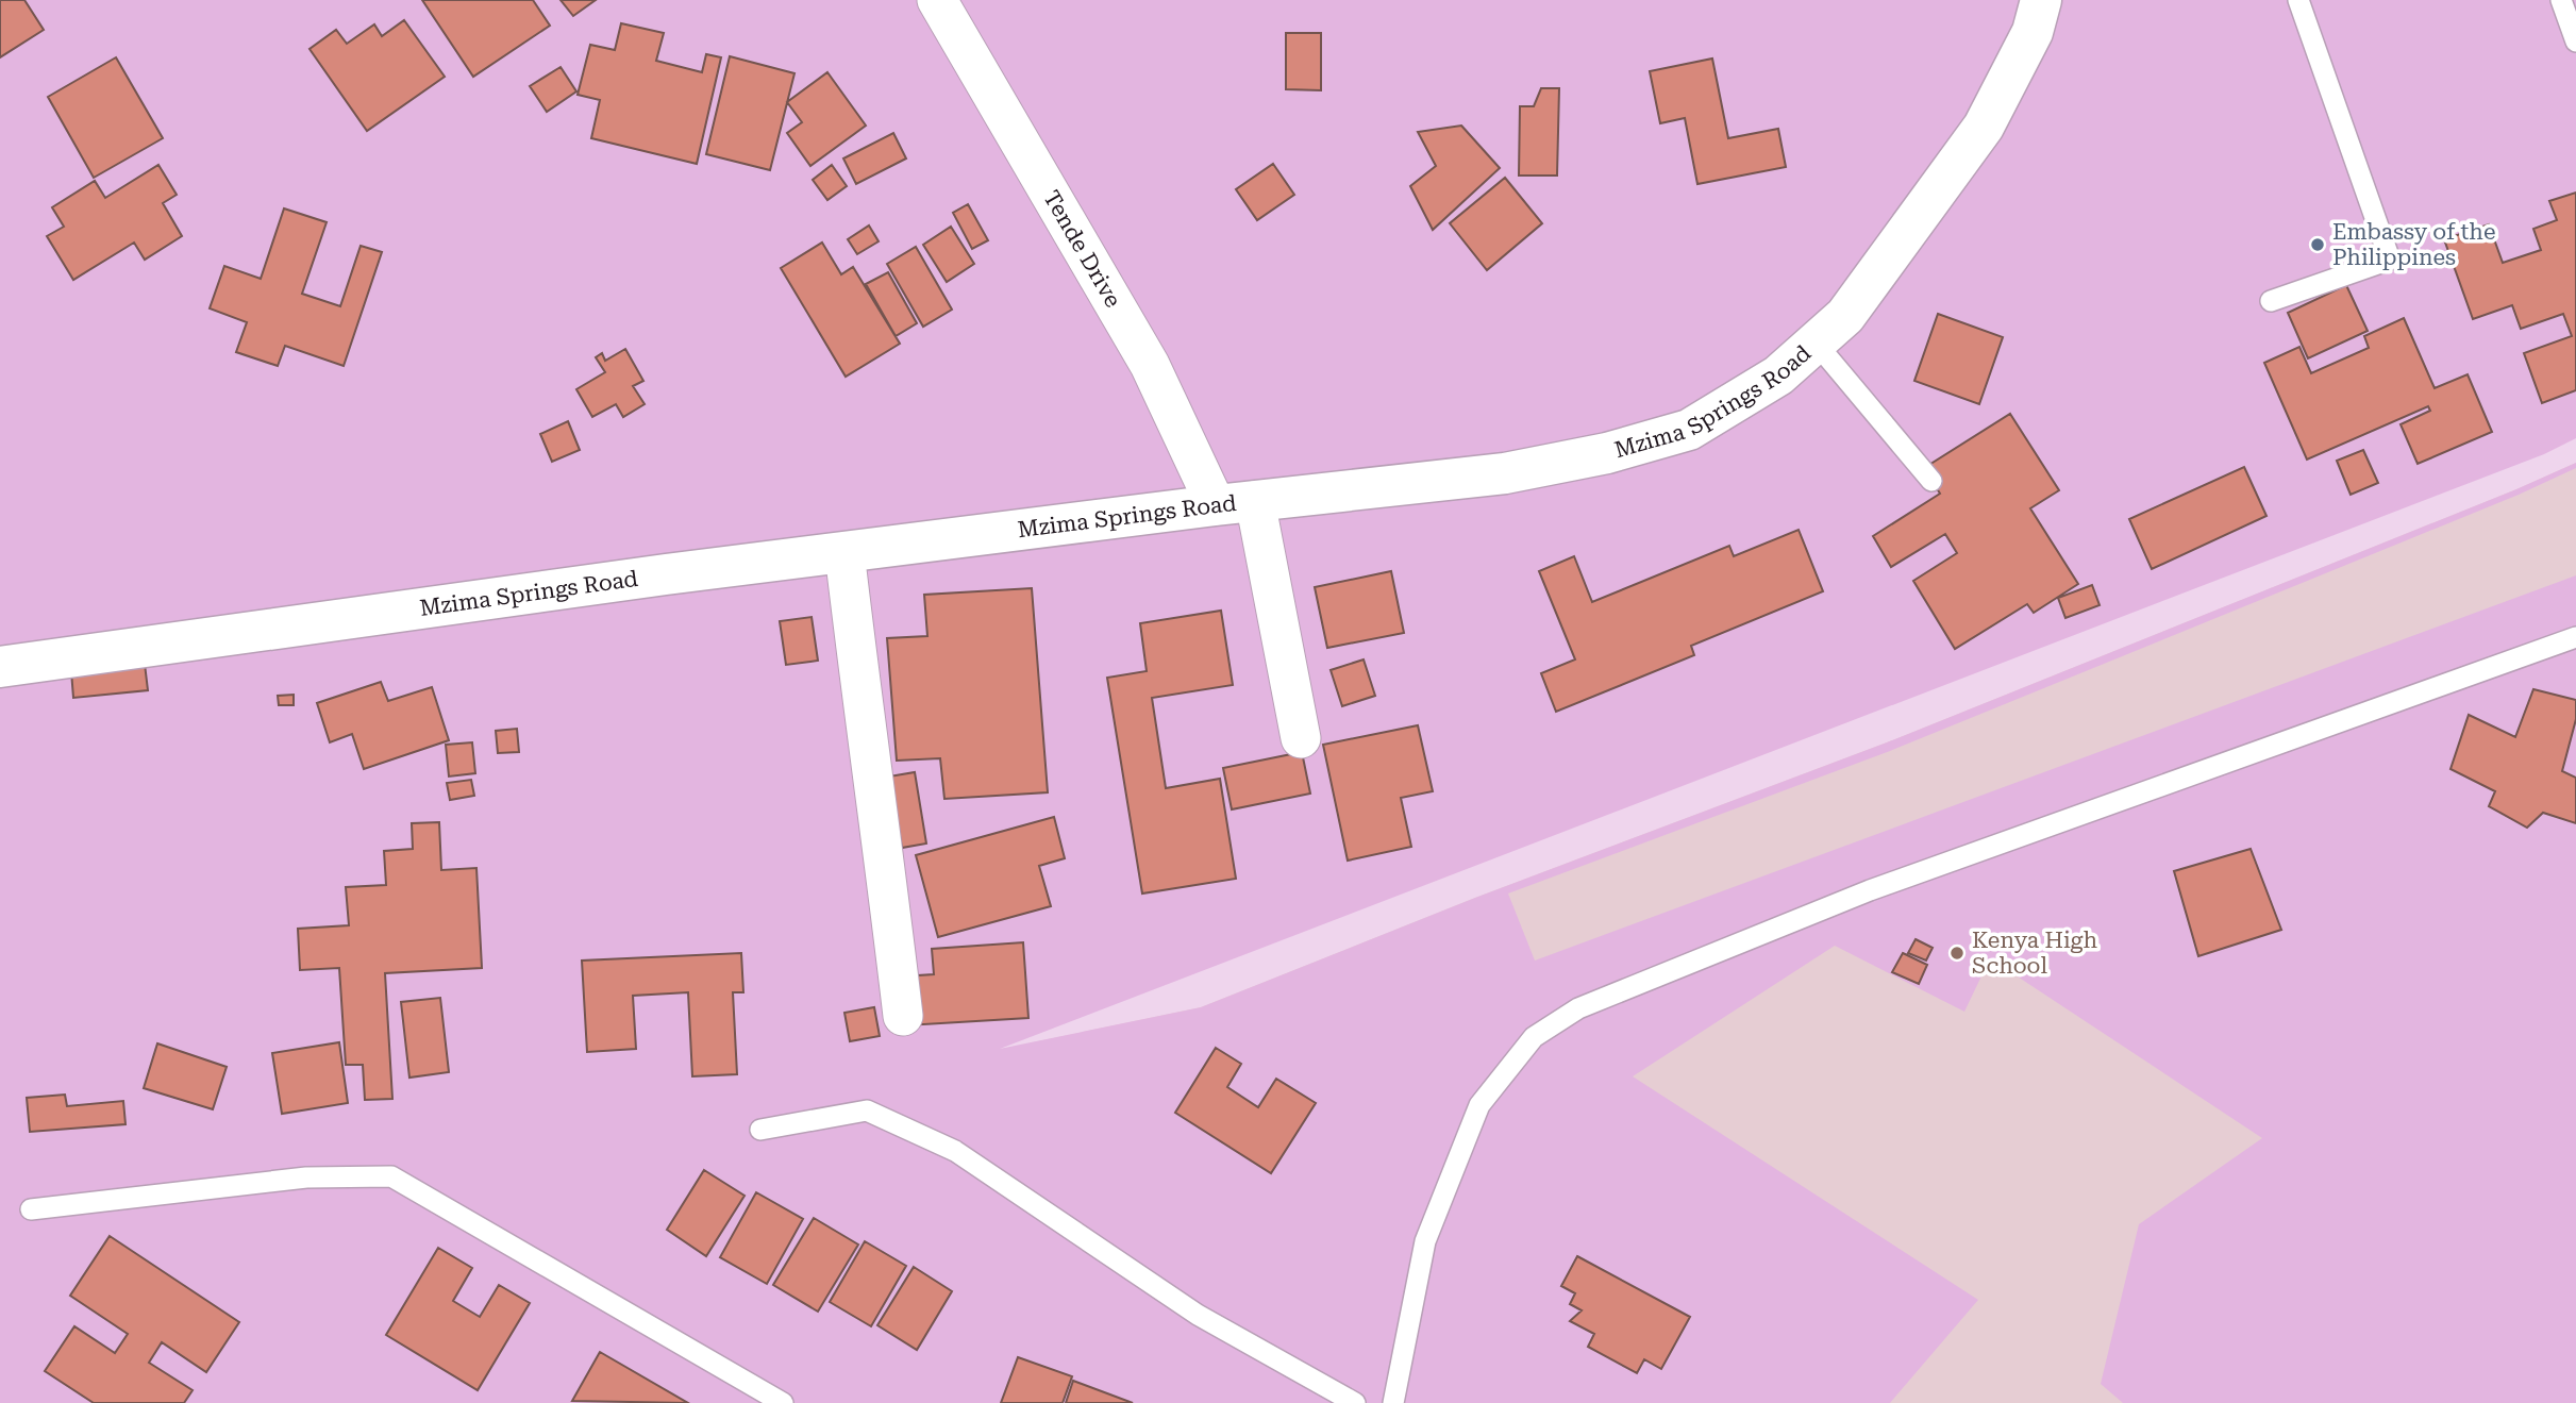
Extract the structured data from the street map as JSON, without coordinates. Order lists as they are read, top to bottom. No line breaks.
{"streets":{"street":["Tende Drive","Mzima Springs Road"]},"crossings":[["Tende Drive","Mzima Springs Road"]],"places":["Embassy of the Philippines","Kenya High School"]}
